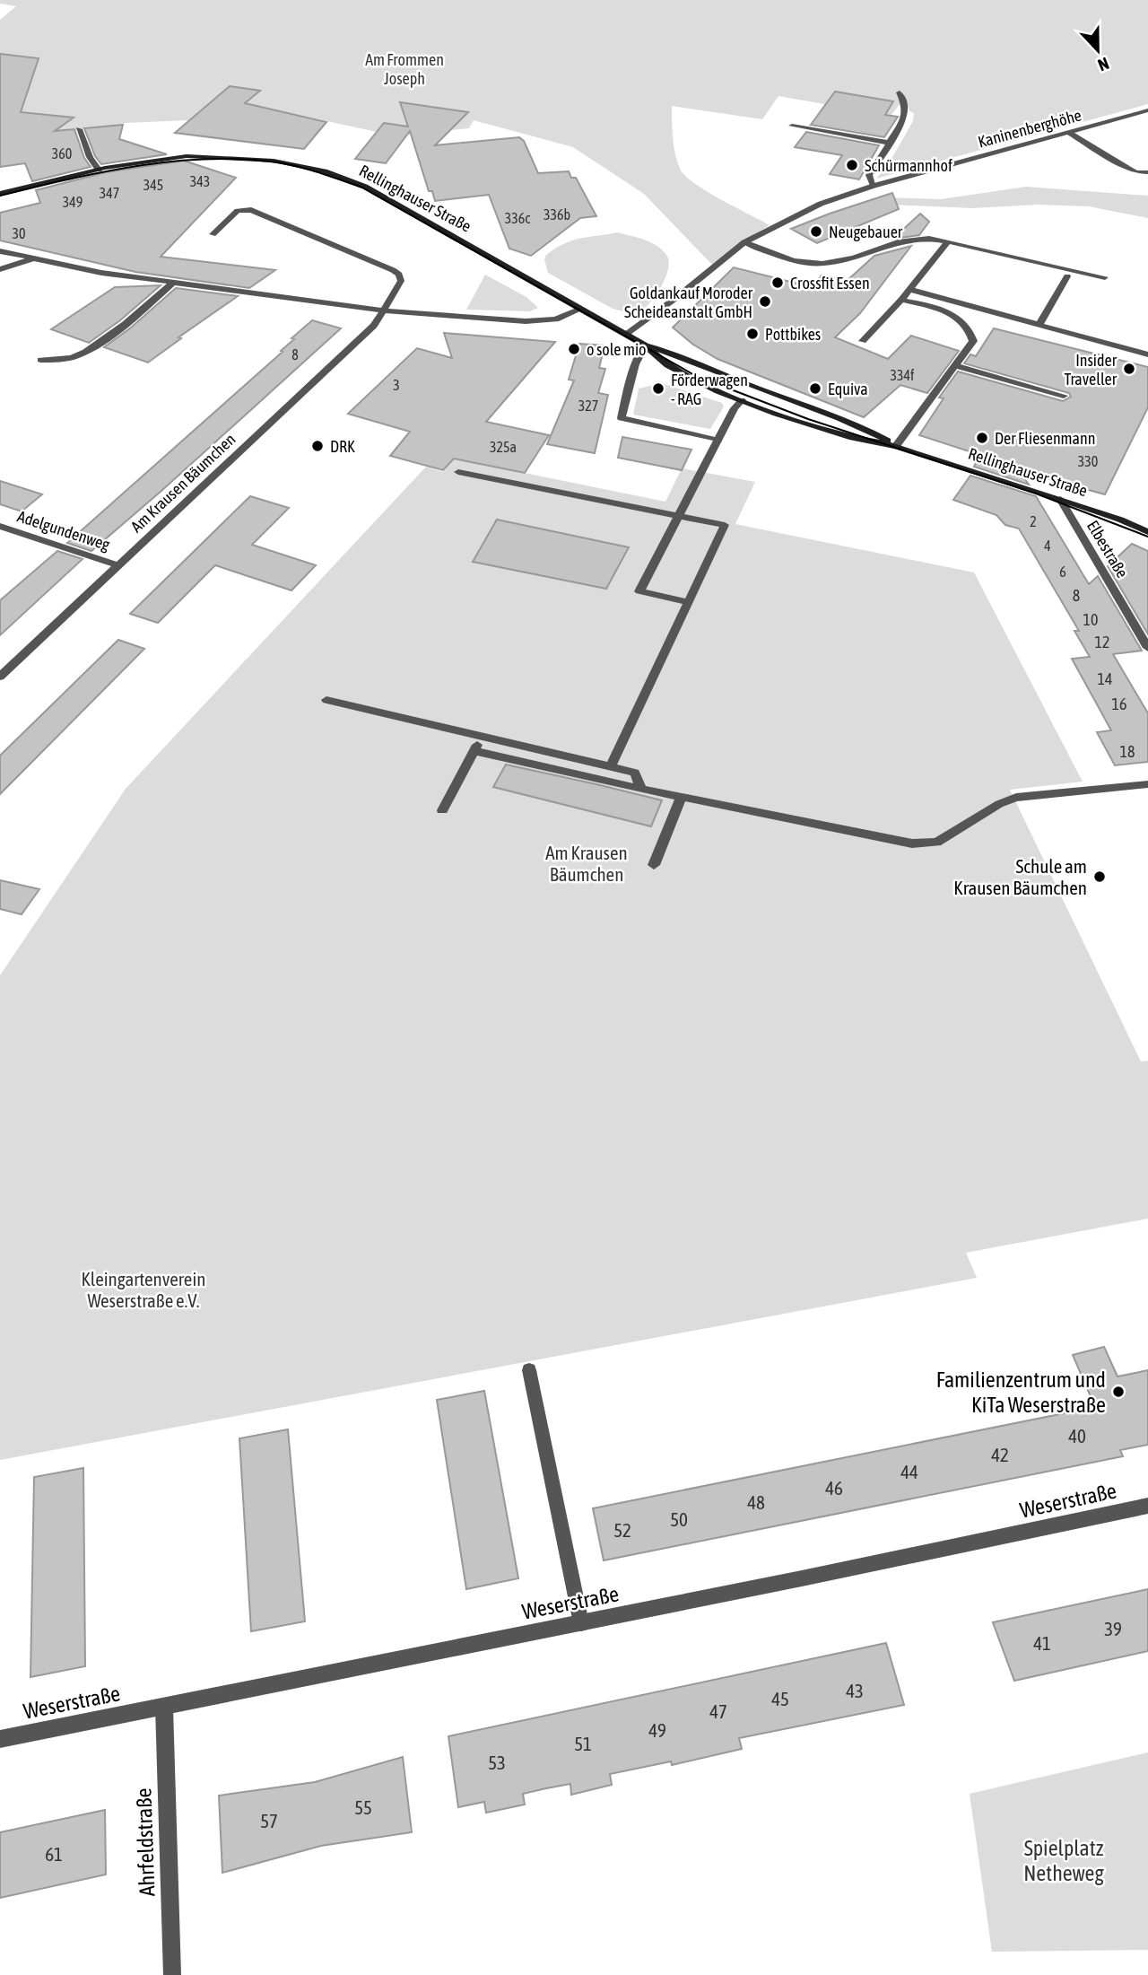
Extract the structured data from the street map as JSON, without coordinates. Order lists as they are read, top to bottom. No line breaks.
{"streets":{"main road":["Rellinghauser Straße"],"street":["Kaninenberghöhe","Am Krausen Bäumchen","Adelgundenweg","Elbestraße","Weserstraße","Ahrfeldstraße"]},"crossings":[["Kaninenberghöhe","Rellinghauser Straße"],["Rellinghauser Straße","Elbestraße"],["Am Krausen Bäumchen","Adelgundenweg"],["Weserstraße","Ahrfeldstraße"]],"parks":["Am Frommen Joseph","Am Krausen Bäumchen","Kleingartenverein Weserstraße e.V.","Spielplatz Netheweg"],"places":["Schürmannhof","Neugebauer","Crossfit Essen","Goldankauf Moroder Scheideanstalt GmbH","Pottbikes","o sole mio","Insider Traveller","Förderwagen - RAG","Equiva","Der Fliesenmann","DRK","Schule am Krausen Bäumchen","Familienzentrum und KiTa Weserstraße"],"house_numbers":["360","343","345","347","349","336b","336c","30","8","334f","3","327","325a","330","2","4","6","8","10","12","14","16","18","40","42","44","46","48","50","52","39","41","43","45","47","49","51","53","55","57","61"],"north":"bottom"}
